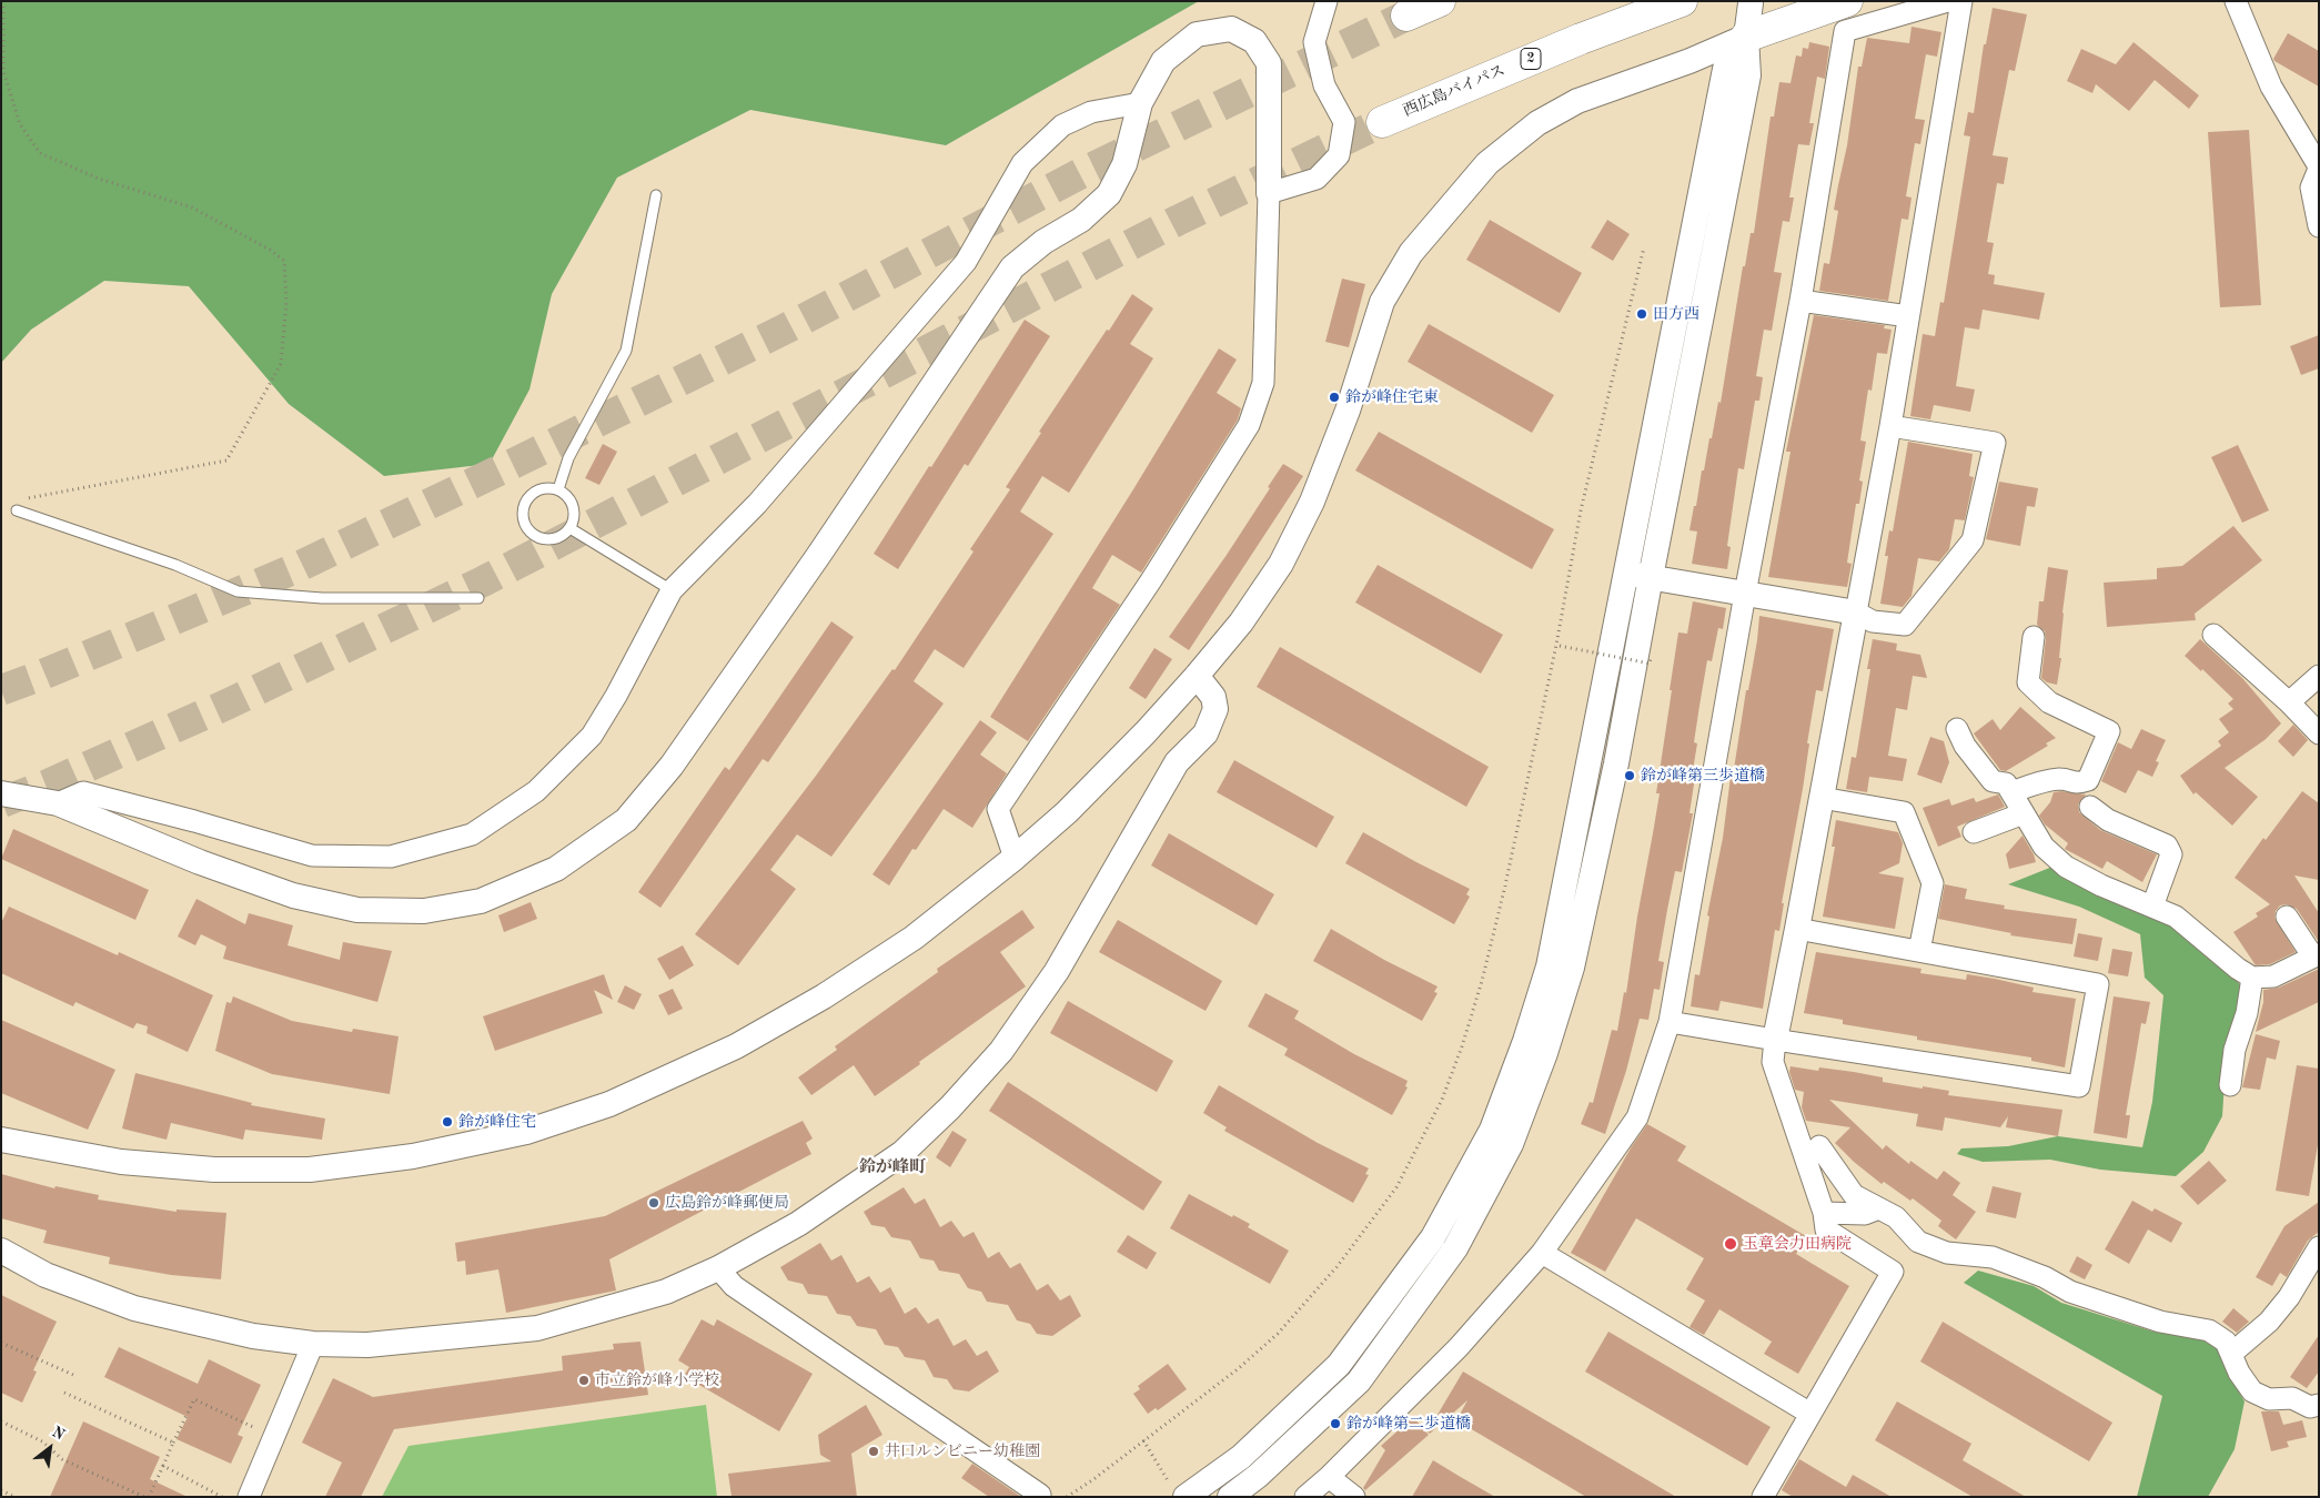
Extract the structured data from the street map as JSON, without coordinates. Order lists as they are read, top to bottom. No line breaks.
{"streets":{"highway":["2","西広島バイパス"]},"districts":["鈴が峰町"],"places":["田方西","鈴が峰住宅東","鈴が峰第三歩道橋","鈴が峰住宅","広島鈴が峰郵便局","玉章会力田病院","市立鈴が峰小学校","鈴が峰第二歩道橋","井口ルンビニー幼稚園"],"north":"top right"}
